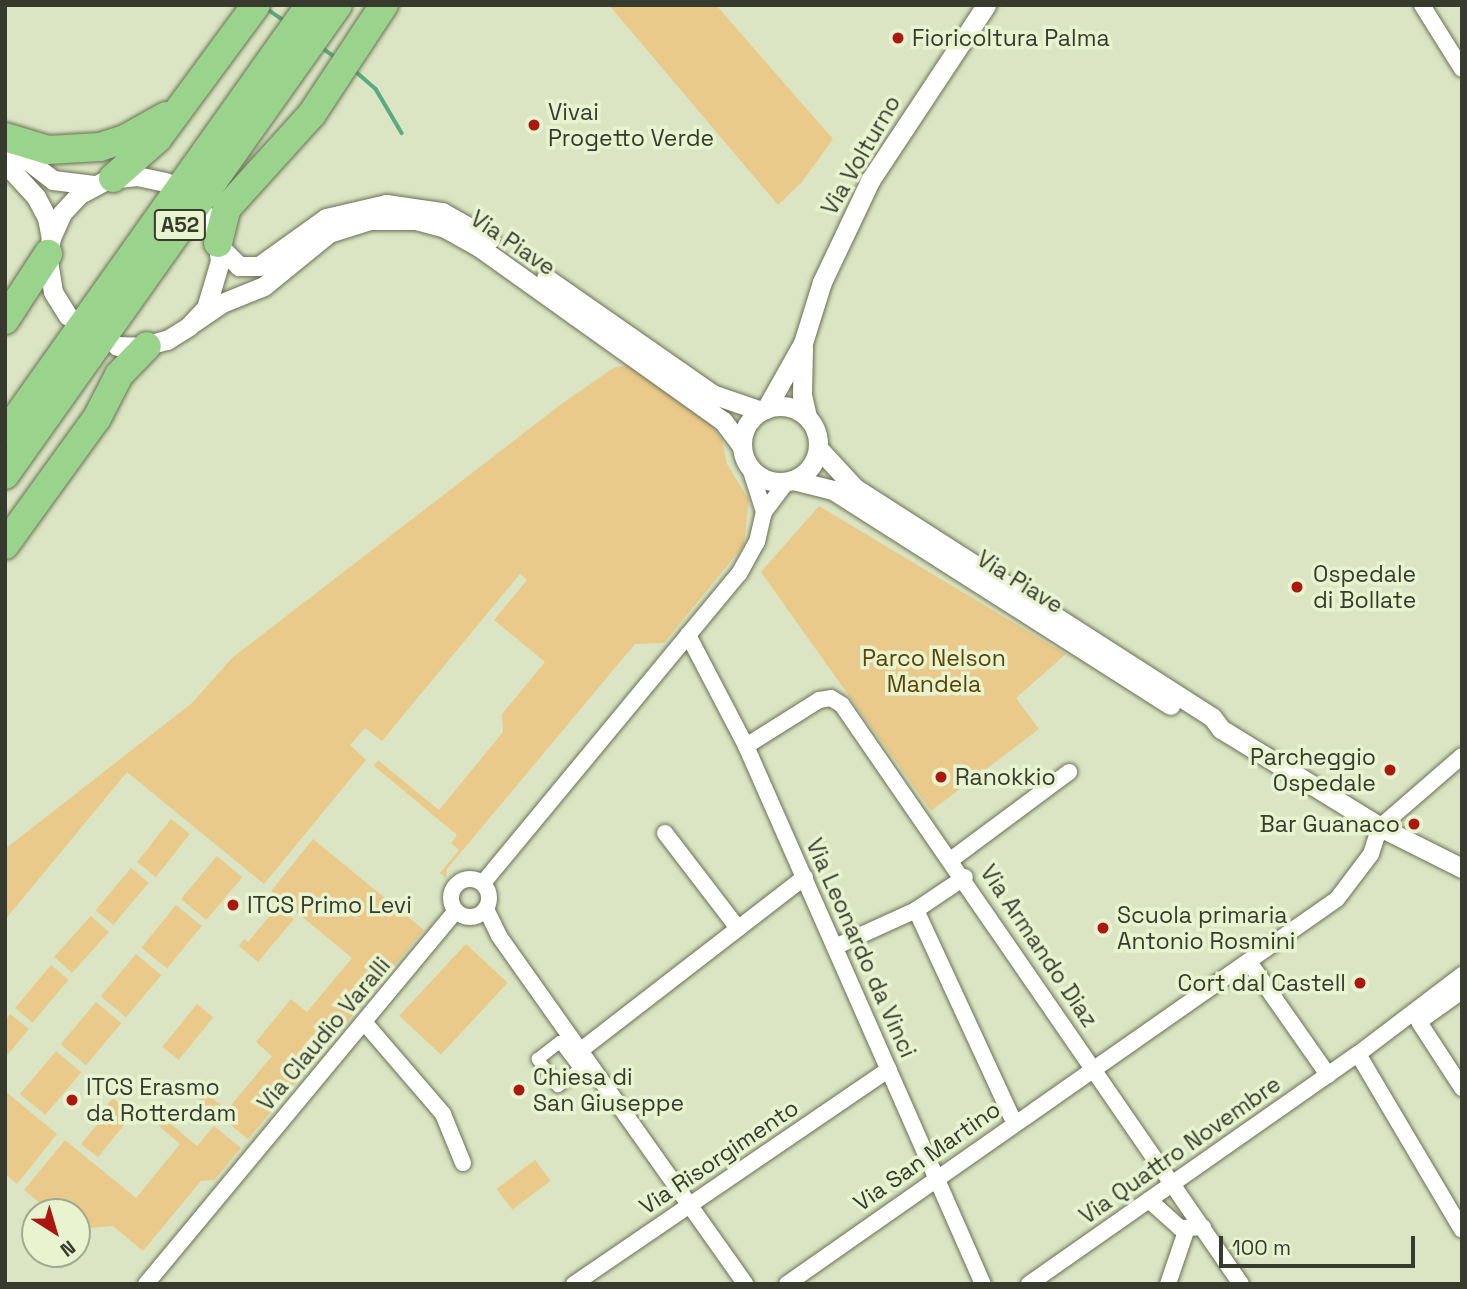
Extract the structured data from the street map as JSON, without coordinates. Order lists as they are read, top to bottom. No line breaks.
{"streets":{"highway":["A52"],"street":["Via Volturno","Via Piave","Via Armando Diaz","Via Leonardo da Vinci","Via Claudio Varalli","Via Quattro Novembre","Via San Martino","Via Risorgimento"]},"crossings":[["Via Volturno","Via Piave"],["Via Piave","Via San Martino"],["Via Armando Diaz","Via Leonardo da Vinci"],["Via Armando Diaz","Via Quattro Novembre"],["Via Armando Diaz","Via San Martino"],["Via Leonardo da Vinci","Via San Martino"],["Via Leonardo da Vinci","Via Risorgimento"]],"parks":["Parco Nelson Mandela"],"places":["Fioricoltura Palma","Vivai Progetto Verde","Ospedale di Bollate","Parcheggio Ospedale","Ranokkio","Bar Guanaco","ITCS Primo Levi","Scuola primaria Antonio Rosmini","Cort dal Castell","Chiesa di San Giuseppe","ITCS Erasmo da Rotterdam"],"scale_bar":"100 m","north":"bottom right"}
